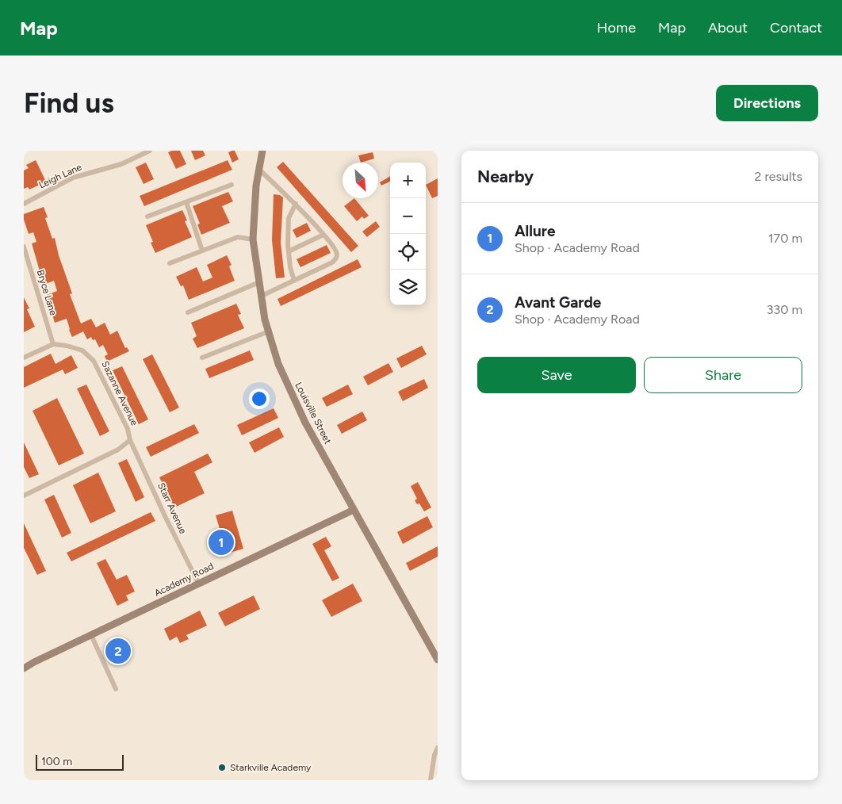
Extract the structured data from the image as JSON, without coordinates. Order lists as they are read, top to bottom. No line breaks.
{"streets":{"main road":["Louisville Street","Academy Road"],"street":["Leigh Lane","Bryce Lane","Sazanne Avenue","Starr Avenue"]},"crossings":[["Bryce Lane","Sazanne Avenue"],["Sazanne Avenue","Starr Avenue"],["Louisville Street","Academy Road"],["Starr Avenue","Academy Road"]],"places":["Starkville Academy"],"scale_bar":"100 m","north":"bottom right","page":{"header":"Map","nav":["Home","Map","About","Contact"],"buttons":["Directions",["Save","Share"]],"title":"Find us","heading":["Nearby","2 results"],"map_buttons":["+","−"],"list":[{"mark":"1","name":"Allure","note":"Shop · Academy Road","value":"170 m"},{"mark":"2","name":"Avant Garde","note":"Shop · Academy Road","value":"330 m"}],"pins":["1","2"],"scale":"100 m"}}
